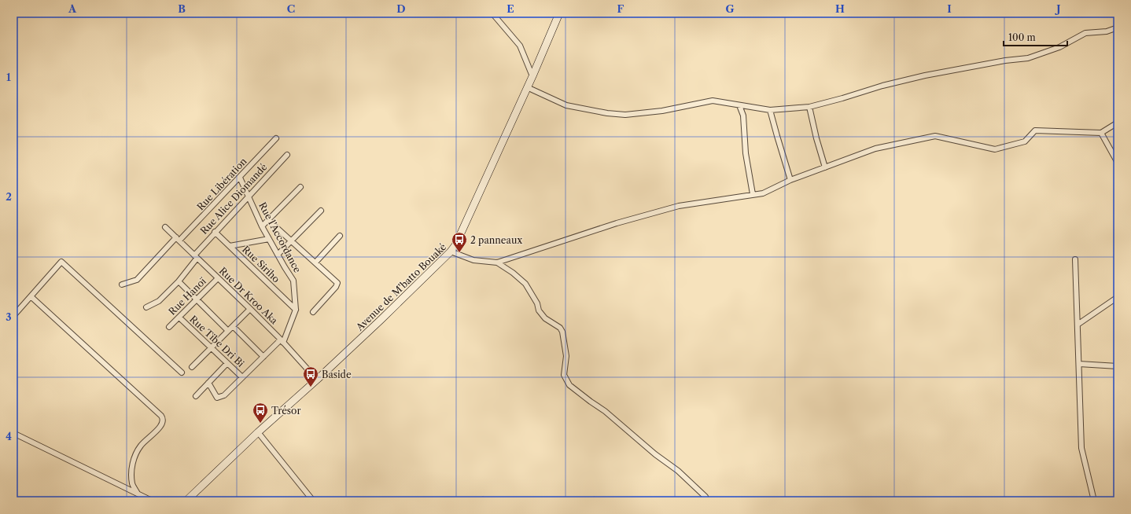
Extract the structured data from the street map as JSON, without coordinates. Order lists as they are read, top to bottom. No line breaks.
{"streets":{"street":["Rue Libération","Rue Alice Diomandé","Rue l'Accordance","Rue Siriho","Avenue de M'batto Bouaké","Rue Dr Kroo Aka","Rue Hanoï","Rue Tibe Dri Bi"]},"crossings":[["Rue Libération","Rue l'Accordance"],["Rue Libération","Rue Dr Kroo Aka"],["Rue Alice Diomandé","Rue l'Accordance"],["Rue Alice Diomandé","Rue Siriho"],["Rue Alice Diomandé","Rue Dr Kroo Aka"],["Rue l'Accordance","Rue Siriho"],["Rue l'Accordance","Rue Dr Kroo Aka"],["Avenue de M'batto Bouaké","Rue Dr Kroo Aka"],["Rue Dr Kroo Aka","Rue Hanoï"],["Rue Hanoï","Rue Tibe Dri Bi"]],"places":{"bus stop":["2 panneaux","Baside","Trésor"]},"scale_bar":"100 m","grid":{"columns":["A","B","C","D","E","F","G","H","I","J"],"rows":["1","2","3","4"]}}
